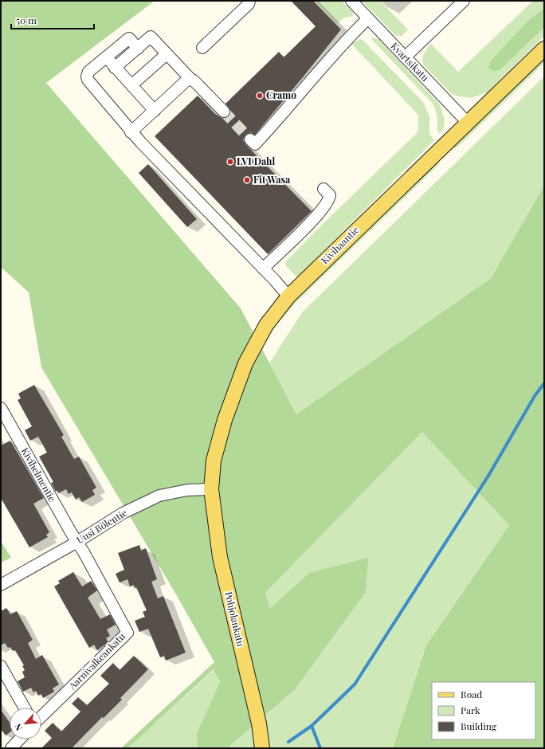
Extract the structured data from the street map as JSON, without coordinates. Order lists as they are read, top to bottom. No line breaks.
{"streets":{"main road":["Kivihaantie","Pohjolankatu"],"street":["Kvartsikatu","Kivihelmentie","Uusi Bölentie","Aarnivalkeankatu"]},"crossings":[["Kvartsikatu","Kivihaantie"],["Kivihaantie","Uusi Bölentie"],["Kivihaantie","Pohjolankatu"],["Kivihelmentie","Uusi Bölentie"],["Kivihelmentie","Aarnivalkeankatu"],["Uusi Bölentie","Pohjolankatu"],["Uusi Bölentie","Aarnivalkeankatu"]],"places":["Cramo","LVI Dahl","Fit Wasa"],"legend":["Road","Park","Building"],"scale_bar":"50 m","north":"bottom left"}
